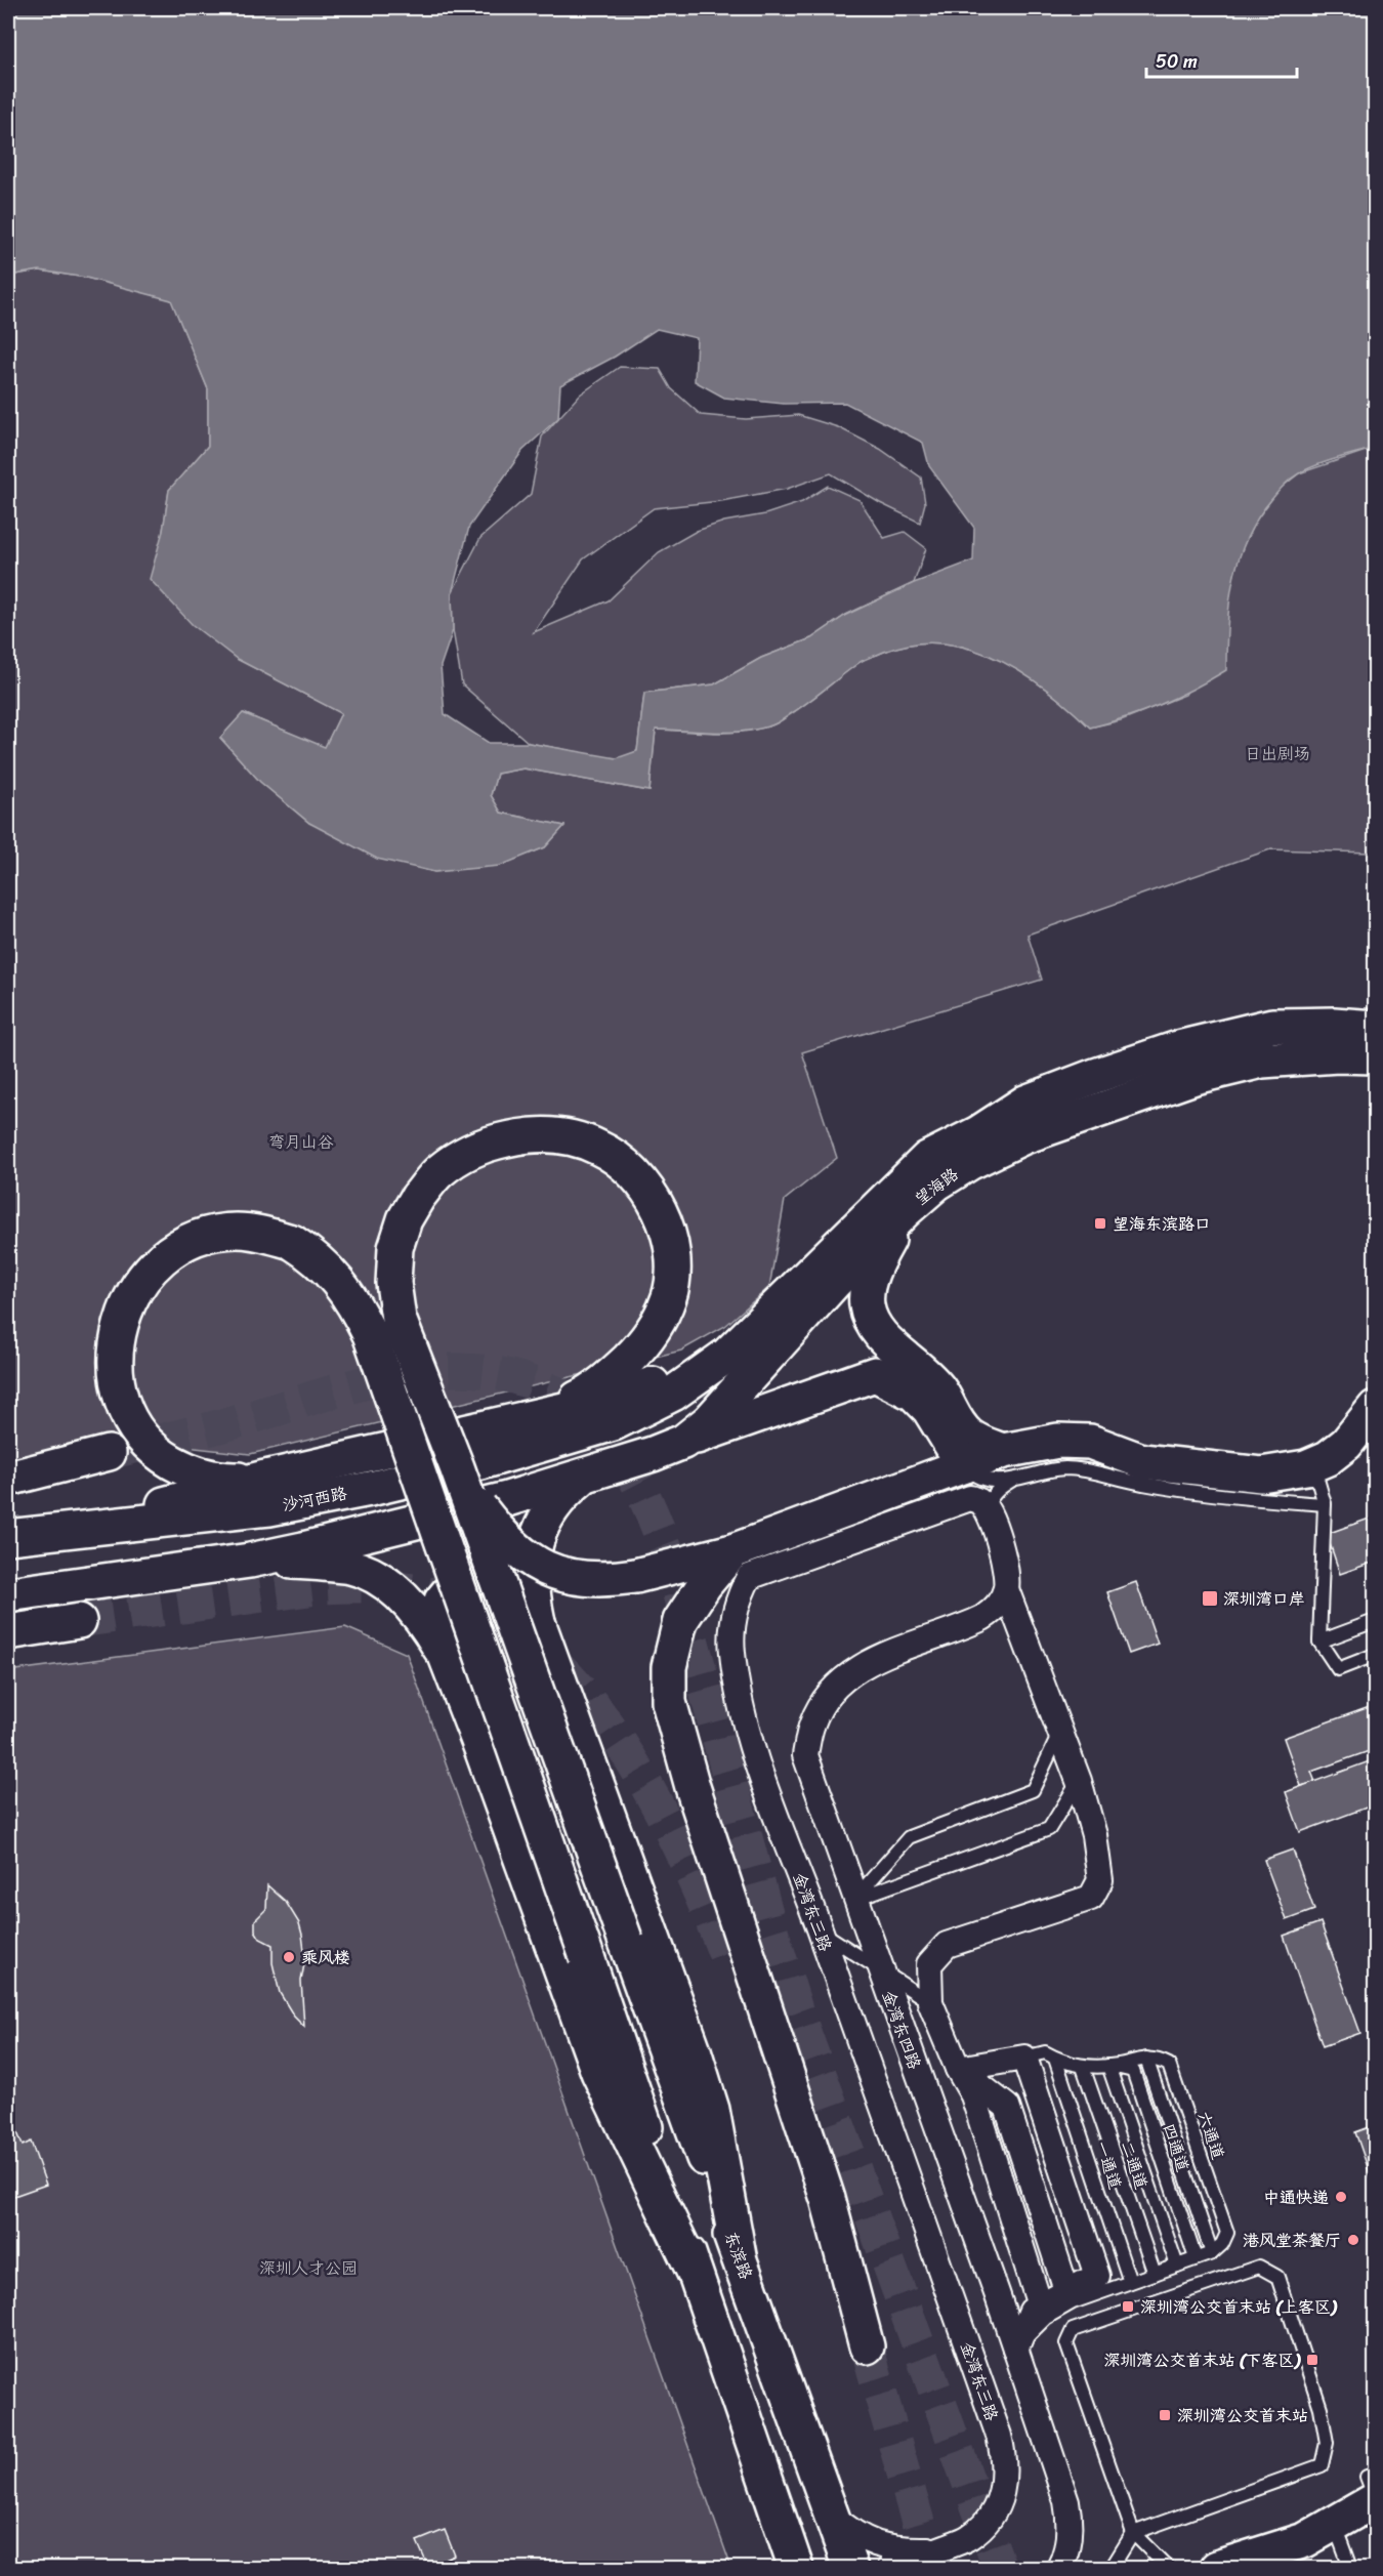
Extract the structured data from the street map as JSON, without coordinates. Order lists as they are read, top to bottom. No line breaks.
{"streets":{"main road":["望海路","沙河西路","东滨路"],"street":["金湾东三路","金湾东四路"],"lane":["六通道","四通道","一通道","二通道"]},"crossings":[["望海路","沙河西路"]],"parks":["日出剧场","弯月山谷","深圳人才公园"],"places":{"transit":["望海东滨路口","深圳湾口岸","深圳湾公交首末站 (上客区)","深圳湾公交首末站 (下客区)","深圳湾公交首末站"],"other":["乘风楼","中通快递","港风堂茶餐厅"]},"scale_bar":"50 m"}
